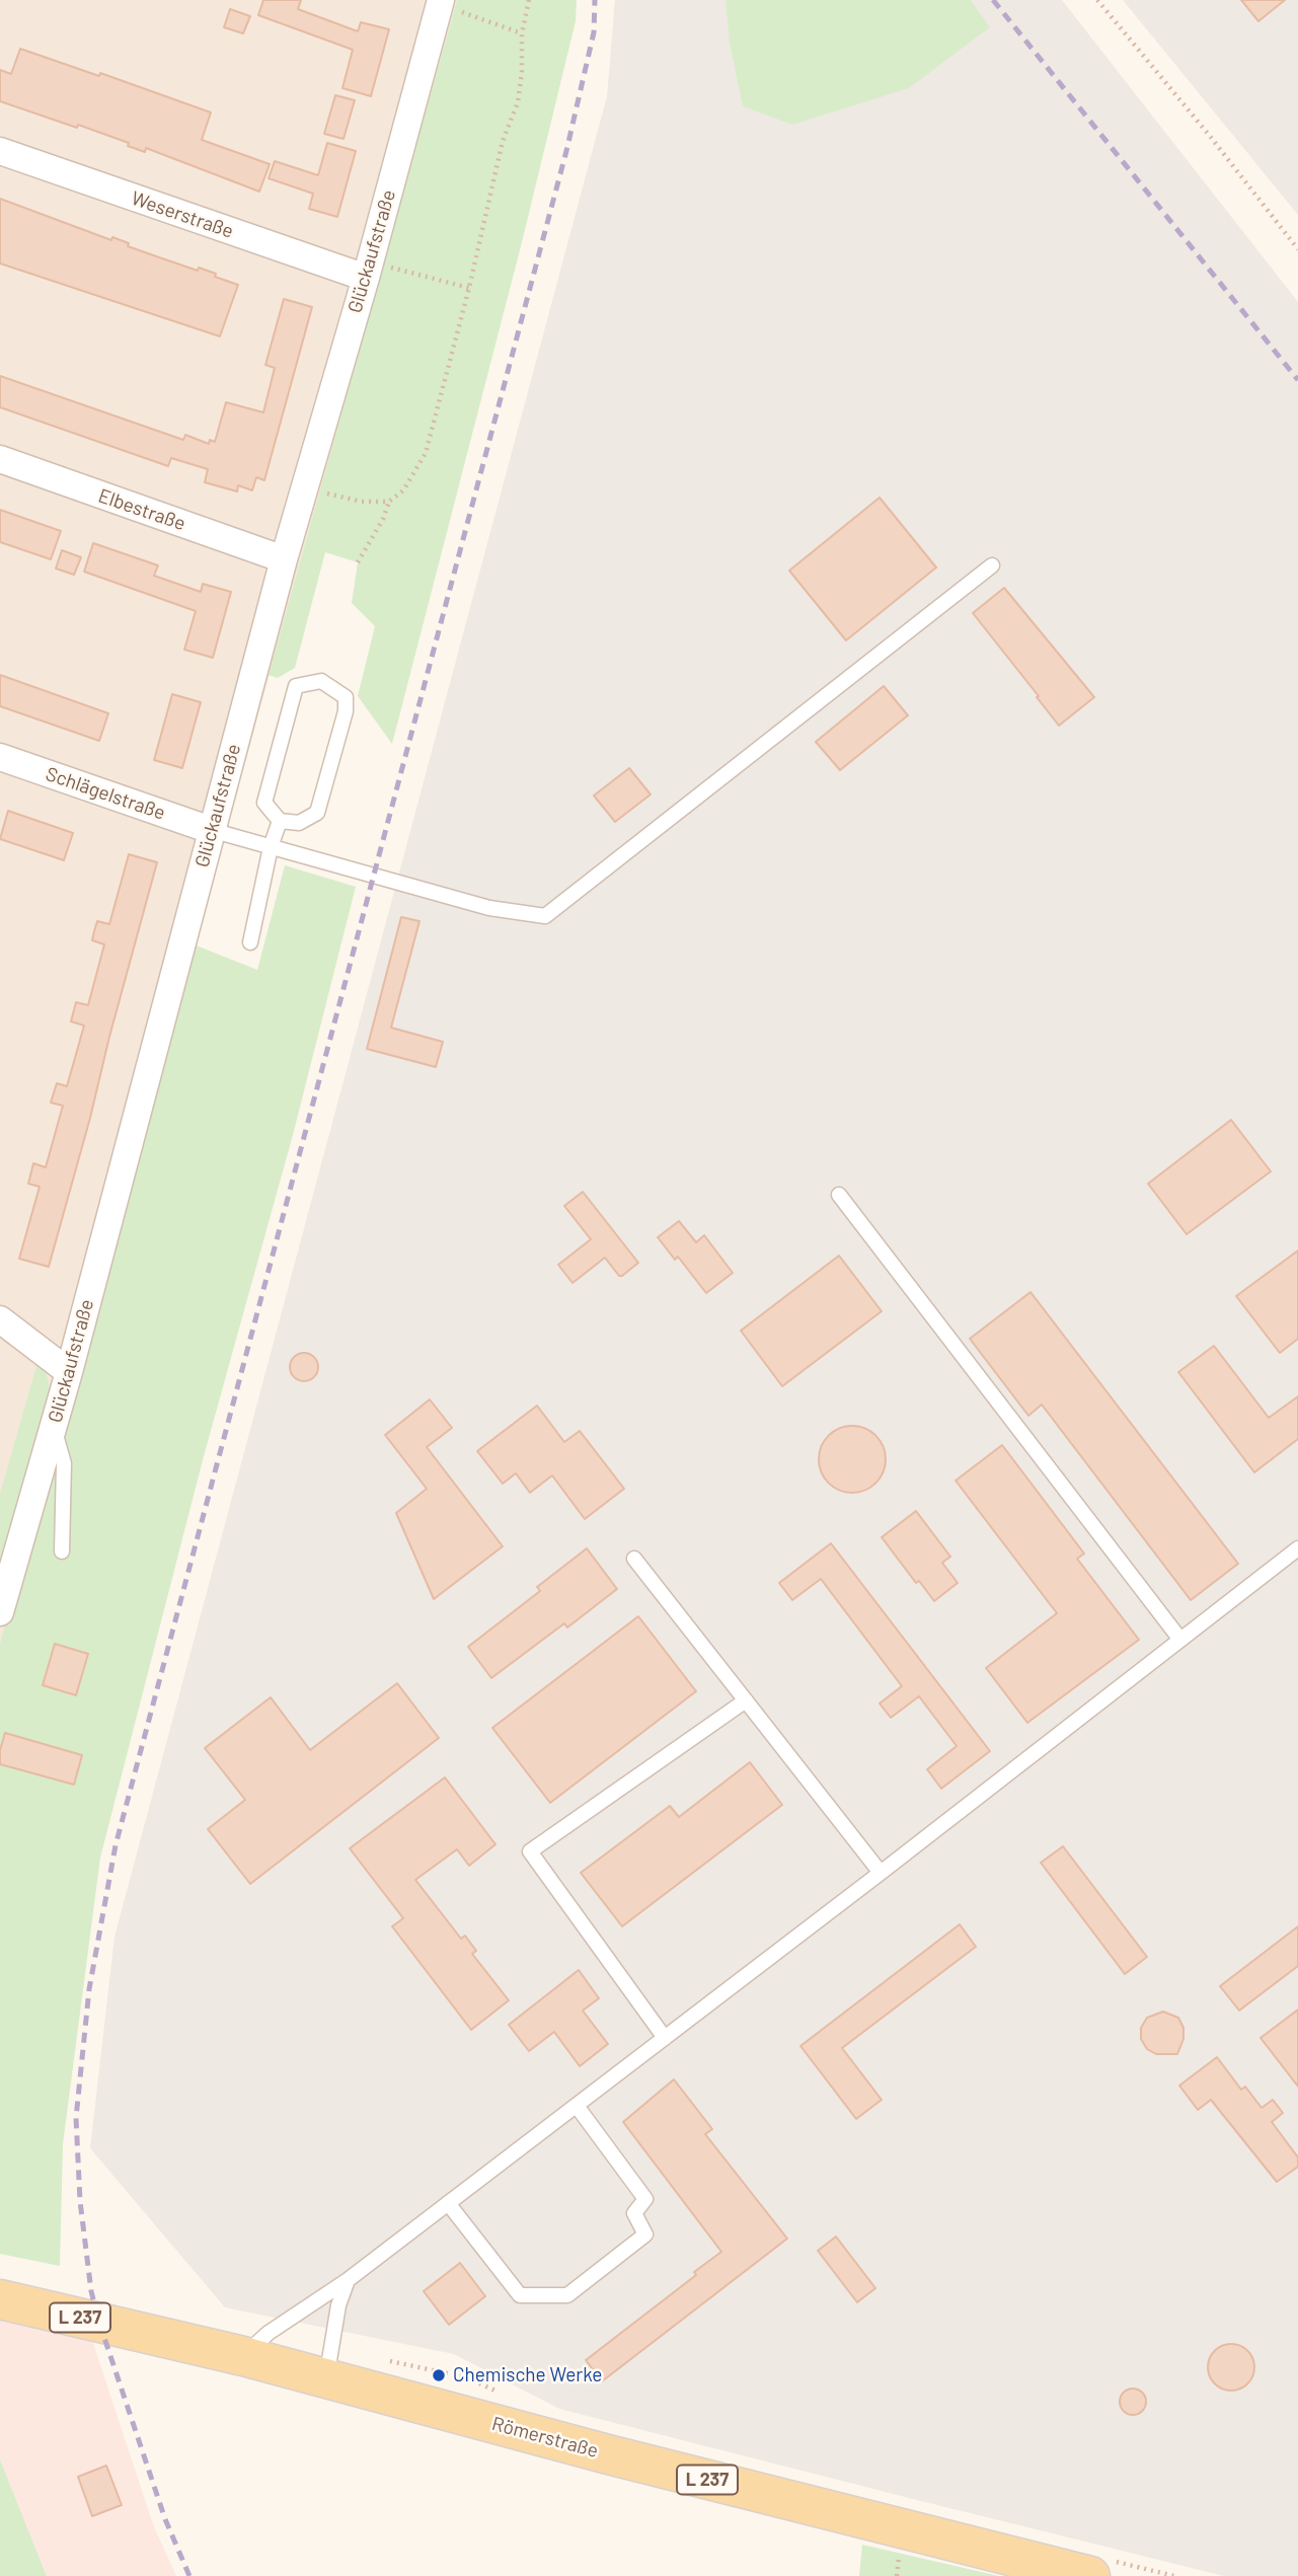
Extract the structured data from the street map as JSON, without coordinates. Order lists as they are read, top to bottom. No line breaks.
{"streets":{"main road":["L 237","Römerstraße"],"street":["Weserstraße","Glückaufstraße","Elbestraße","Schlägelstraße"]},"crossings":[["Weserstraße","Glückaufstraße"],["Glückaufstraße","Elbestraße"],["Glückaufstraße","Schlägelstraße"]],"places":["Chemische Werke"]}
